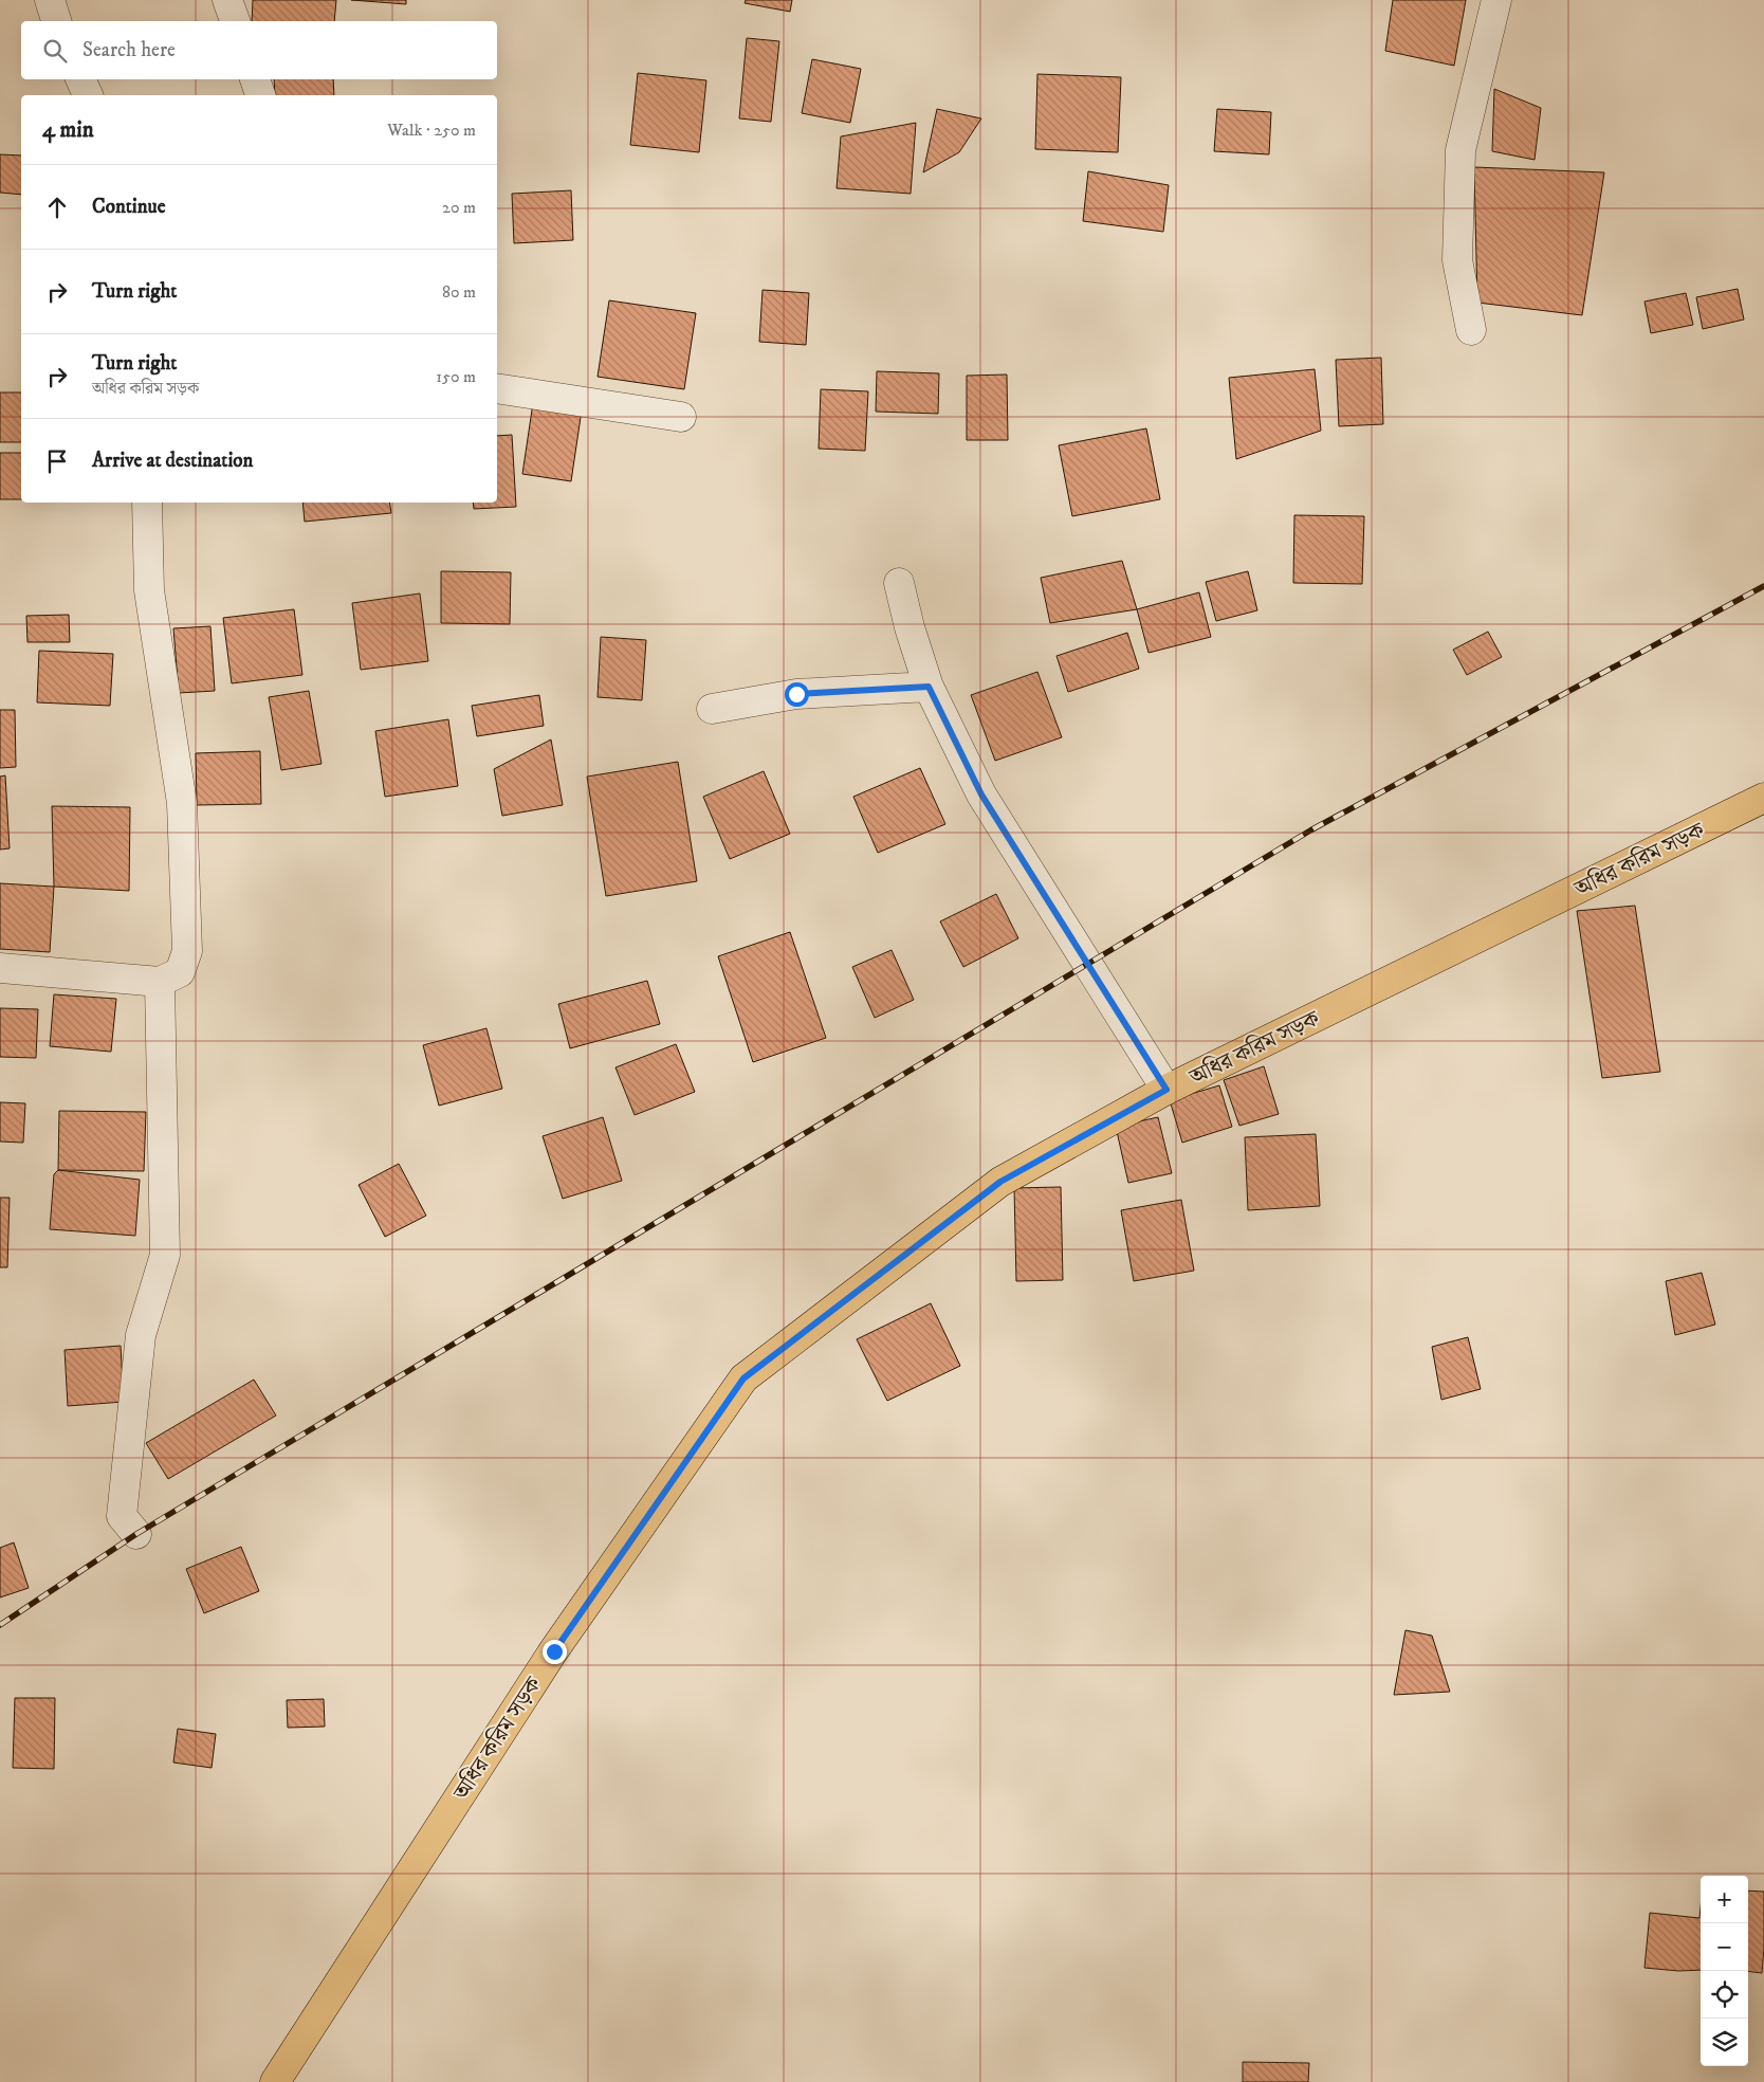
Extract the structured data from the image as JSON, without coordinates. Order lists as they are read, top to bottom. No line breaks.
{"streets":{"main road":["অধির করিম সড়ক"]},"page":{"search":"Search here","heading":["4 min","Walk · 250 m"],"list":[["Continue","20 m"],["Turn right","80 m"],["Turn right","অধির করিম সড়ক","150 m"],"Arrive at destination"],"map_buttons":["+","−"]}}
